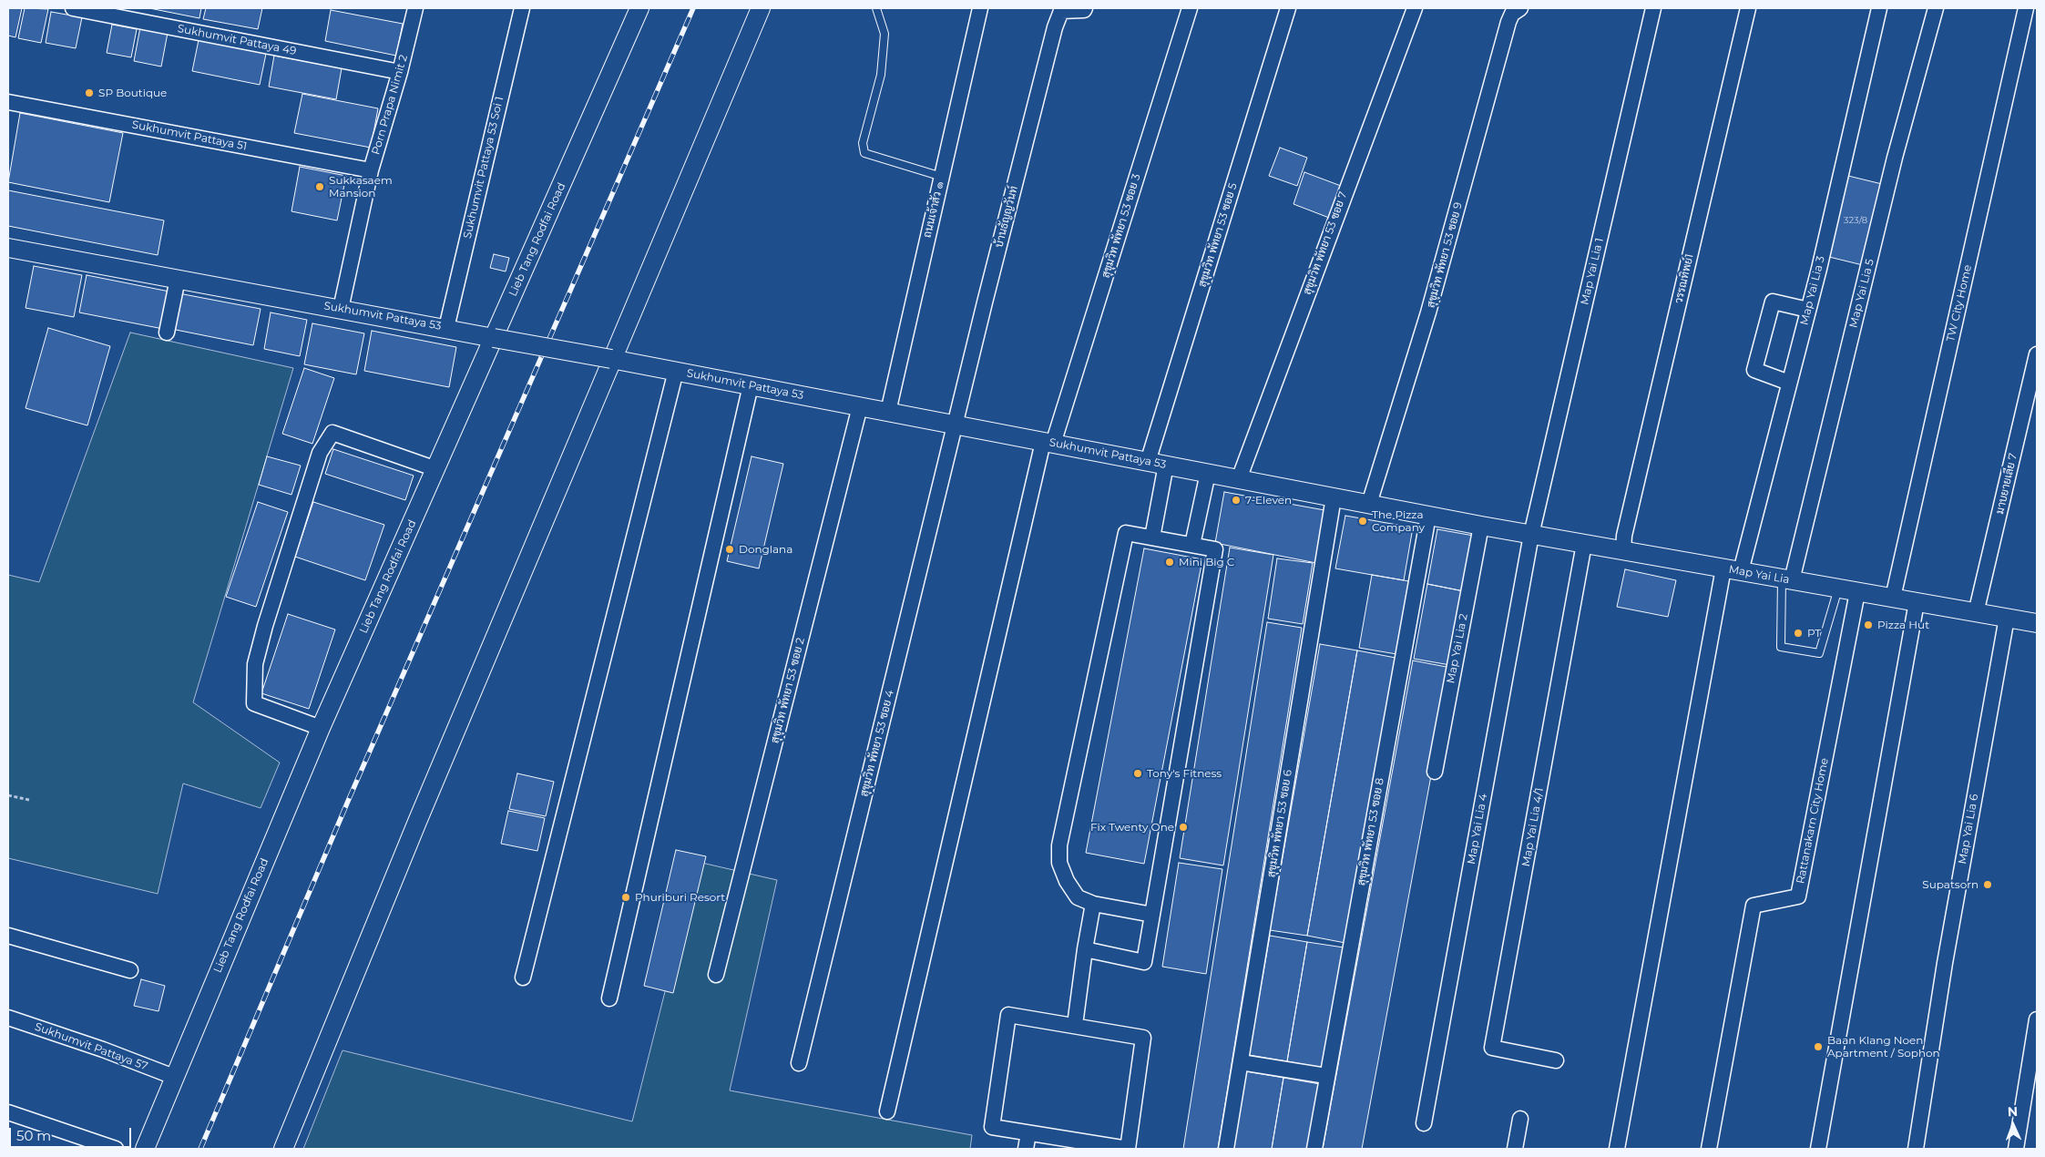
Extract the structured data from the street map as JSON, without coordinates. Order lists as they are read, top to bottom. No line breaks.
{"streets":{"street":["Sukhumvit Pattaya 49","Porn Prapa Nimit 2","Sukhumvit Pattaya 51","Sukhumvit Pattaya 53 Soi 1","ถนนเจ้าสัว ๑","บ้านธัญญวันท์","สุขุมวิท พัทยา 53 ซอย 3","สุขุมวิท พัทยา 53 ซอย 5","Lieb Tang Rodfai Road","สุขุมวิท พัทยา 53 ซอย 7","สุขุมวิท พัทยา 53 ซอย 9","Map Yai Lia 1","วรรณทิพย์1","Map Yai Lia 3","Map Yai Lia 5","TW City Home","Sukhumvit Pattaya 53","มาบยายเลีย 7","Map Yai Lia","Map Yai Lia 2","สุขุมวิท พัทยา 53 ซอย 2","สุขุมวิท พัทยา 53 ซอย 4","Rattanakarn City Home","สุขุมวิท พัทยา 53 ซอย 6","Map Yai Lia 4/1","Map Yai Lia 4","Map Yai Lia 6","สุขุมวิท พัทยา 53 ซอย 8","Sukhumvit Pattaya 57"]},"crossings":[["Sukhumvit Pattaya 49","Porn Prapa Nimit 2"],["Porn Prapa Nimit 2","Sukhumvit Pattaya 51"],["Porn Prapa Nimit 2","Sukhumvit Pattaya 53"],["Sukhumvit Pattaya 53 Soi 1","Sukhumvit Pattaya 53"],["ถนนเจ้าสัว ๑","Sukhumvit Pattaya 53"],["บ้านธัญญวันท์","Sukhumvit Pattaya 53"],["บ้านธัญญวันท์","สุขุมวิท พัทยา 53 ซอย 4"],["สุขุมวิท พัทยา 53 ซอย 3","Sukhumvit Pattaya 53"],["สุขุมวิท พัทยา 53 ซอย 5","Sukhumvit Pattaya 53"],["Lieb Tang Rodfai Road","Sukhumvit Pattaya 53"],["Lieb Tang Rodfai Road","Sukhumvit Pattaya 57"],["สุขุมวิท พัทยา 53 ซอย 7","Sukhumvit Pattaya 53"],["สุขุมวิท พัทยา 53 ซอย 9","Sukhumvit Pattaya 53"],["Map Yai Lia 1","Map Yai Lia"],["Map Yai Lia 1","Map Yai Lia 4"],["วรรณทิพย์1","Map Yai Lia"],["Map Yai Lia 3","Map Yai Lia"],["Map Yai Lia 5","Map Yai Lia"],["TW City Home","Map Yai Lia"],["Sukhumvit Pattaya 53","Map Yai Lia"],["Sukhumvit Pattaya 53","Map Yai Lia 2"],["Sukhumvit Pattaya 53","สุขุมวิท พัทยา 53 ซอย 2"],["Sukhumvit Pattaya 53","สุขุมวิท พัทยา 53 ซอย 4"],["Sukhumvit Pattaya 53","สุขุมวิท พัทยา 53 ซอย 6"],["Sukhumvit Pattaya 53","สุขุมวิท พัทยา 53 ซอย 8"],["มาบยายเลีย 7","Map Yai Lia"],["Map Yai Lia","Map Yai Lia 2"],["Map Yai Lia","Rattanakarn City Home"],["Map Yai Lia","Map Yai Lia 4/1"],["Map Yai Lia","Map Yai Lia 4"],["Map Yai Lia","Map Yai Lia 6"]],"places":["SP Boutique","Sukkasaem Mansion","7-Eleven","The Pizza Company","Donglana","Mini Big C","Pizza Hut","PT","Tony's Fitness","Fix Twenty One","Supatsorn","Phuriburi Resort","Baan Klang Noen Apartment / Sophon"],"house_numbers":["323/8"],"scale_bar":"50 m","north":"top"}
